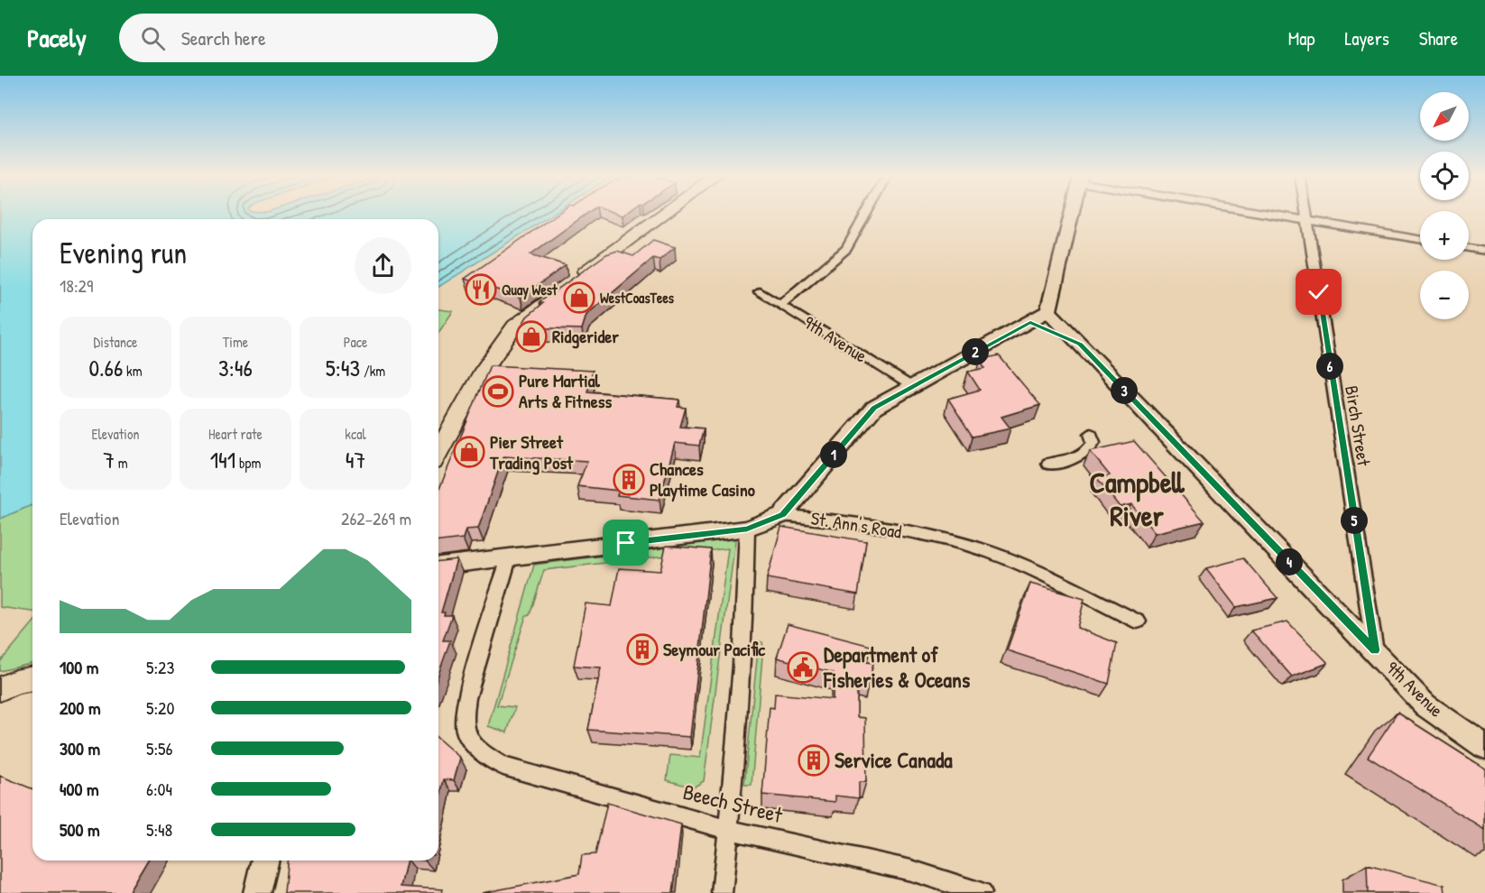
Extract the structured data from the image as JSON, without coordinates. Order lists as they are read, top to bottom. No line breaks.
{"streets":{"street":["9th Avenue","Birch Street","St. Ann's Road","Beech Street"]},"crossings":[["9th Avenue","Birch Street"],["St. Ann's Road","Beech Street"]],"districts":["Campbell River"],"places":{"restaurant":["Quay West"],"shop":["WestCoasTees","Ridgerider","Pier Street Trading Post"],"sports":["Pure Martial Arts & Fitness"],"building":["Chances Playtime Casino","Seymour Pacific","Service Canada"],"public building":["Department of Fisheries & Oceans"]},"north":"bottom left","page":{"header":"Pacely","search":"Search here","nav":["Map","Layers","Share"],"map_buttons":["+","−"],"heading":["Evening run","18:29"],"stats":[["Distance","0.66 km"],["Time","3:46"],["Pace","5:43 /km"],["Elevation","7 m"],["Heart rate","141 bpm"],["kcal","47"]],"pins":["2","6","3","1","5","4"],"chart":["Elevation","262–269 m"],"list":[{"name":"100 m","note":"5:23"},{"name":"200 m","note":"5:20"},{"name":"300 m","note":"5:56"},{"name":"400 m","note":"6:04"},{"name":"500 m","note":"5:48"}]}}
